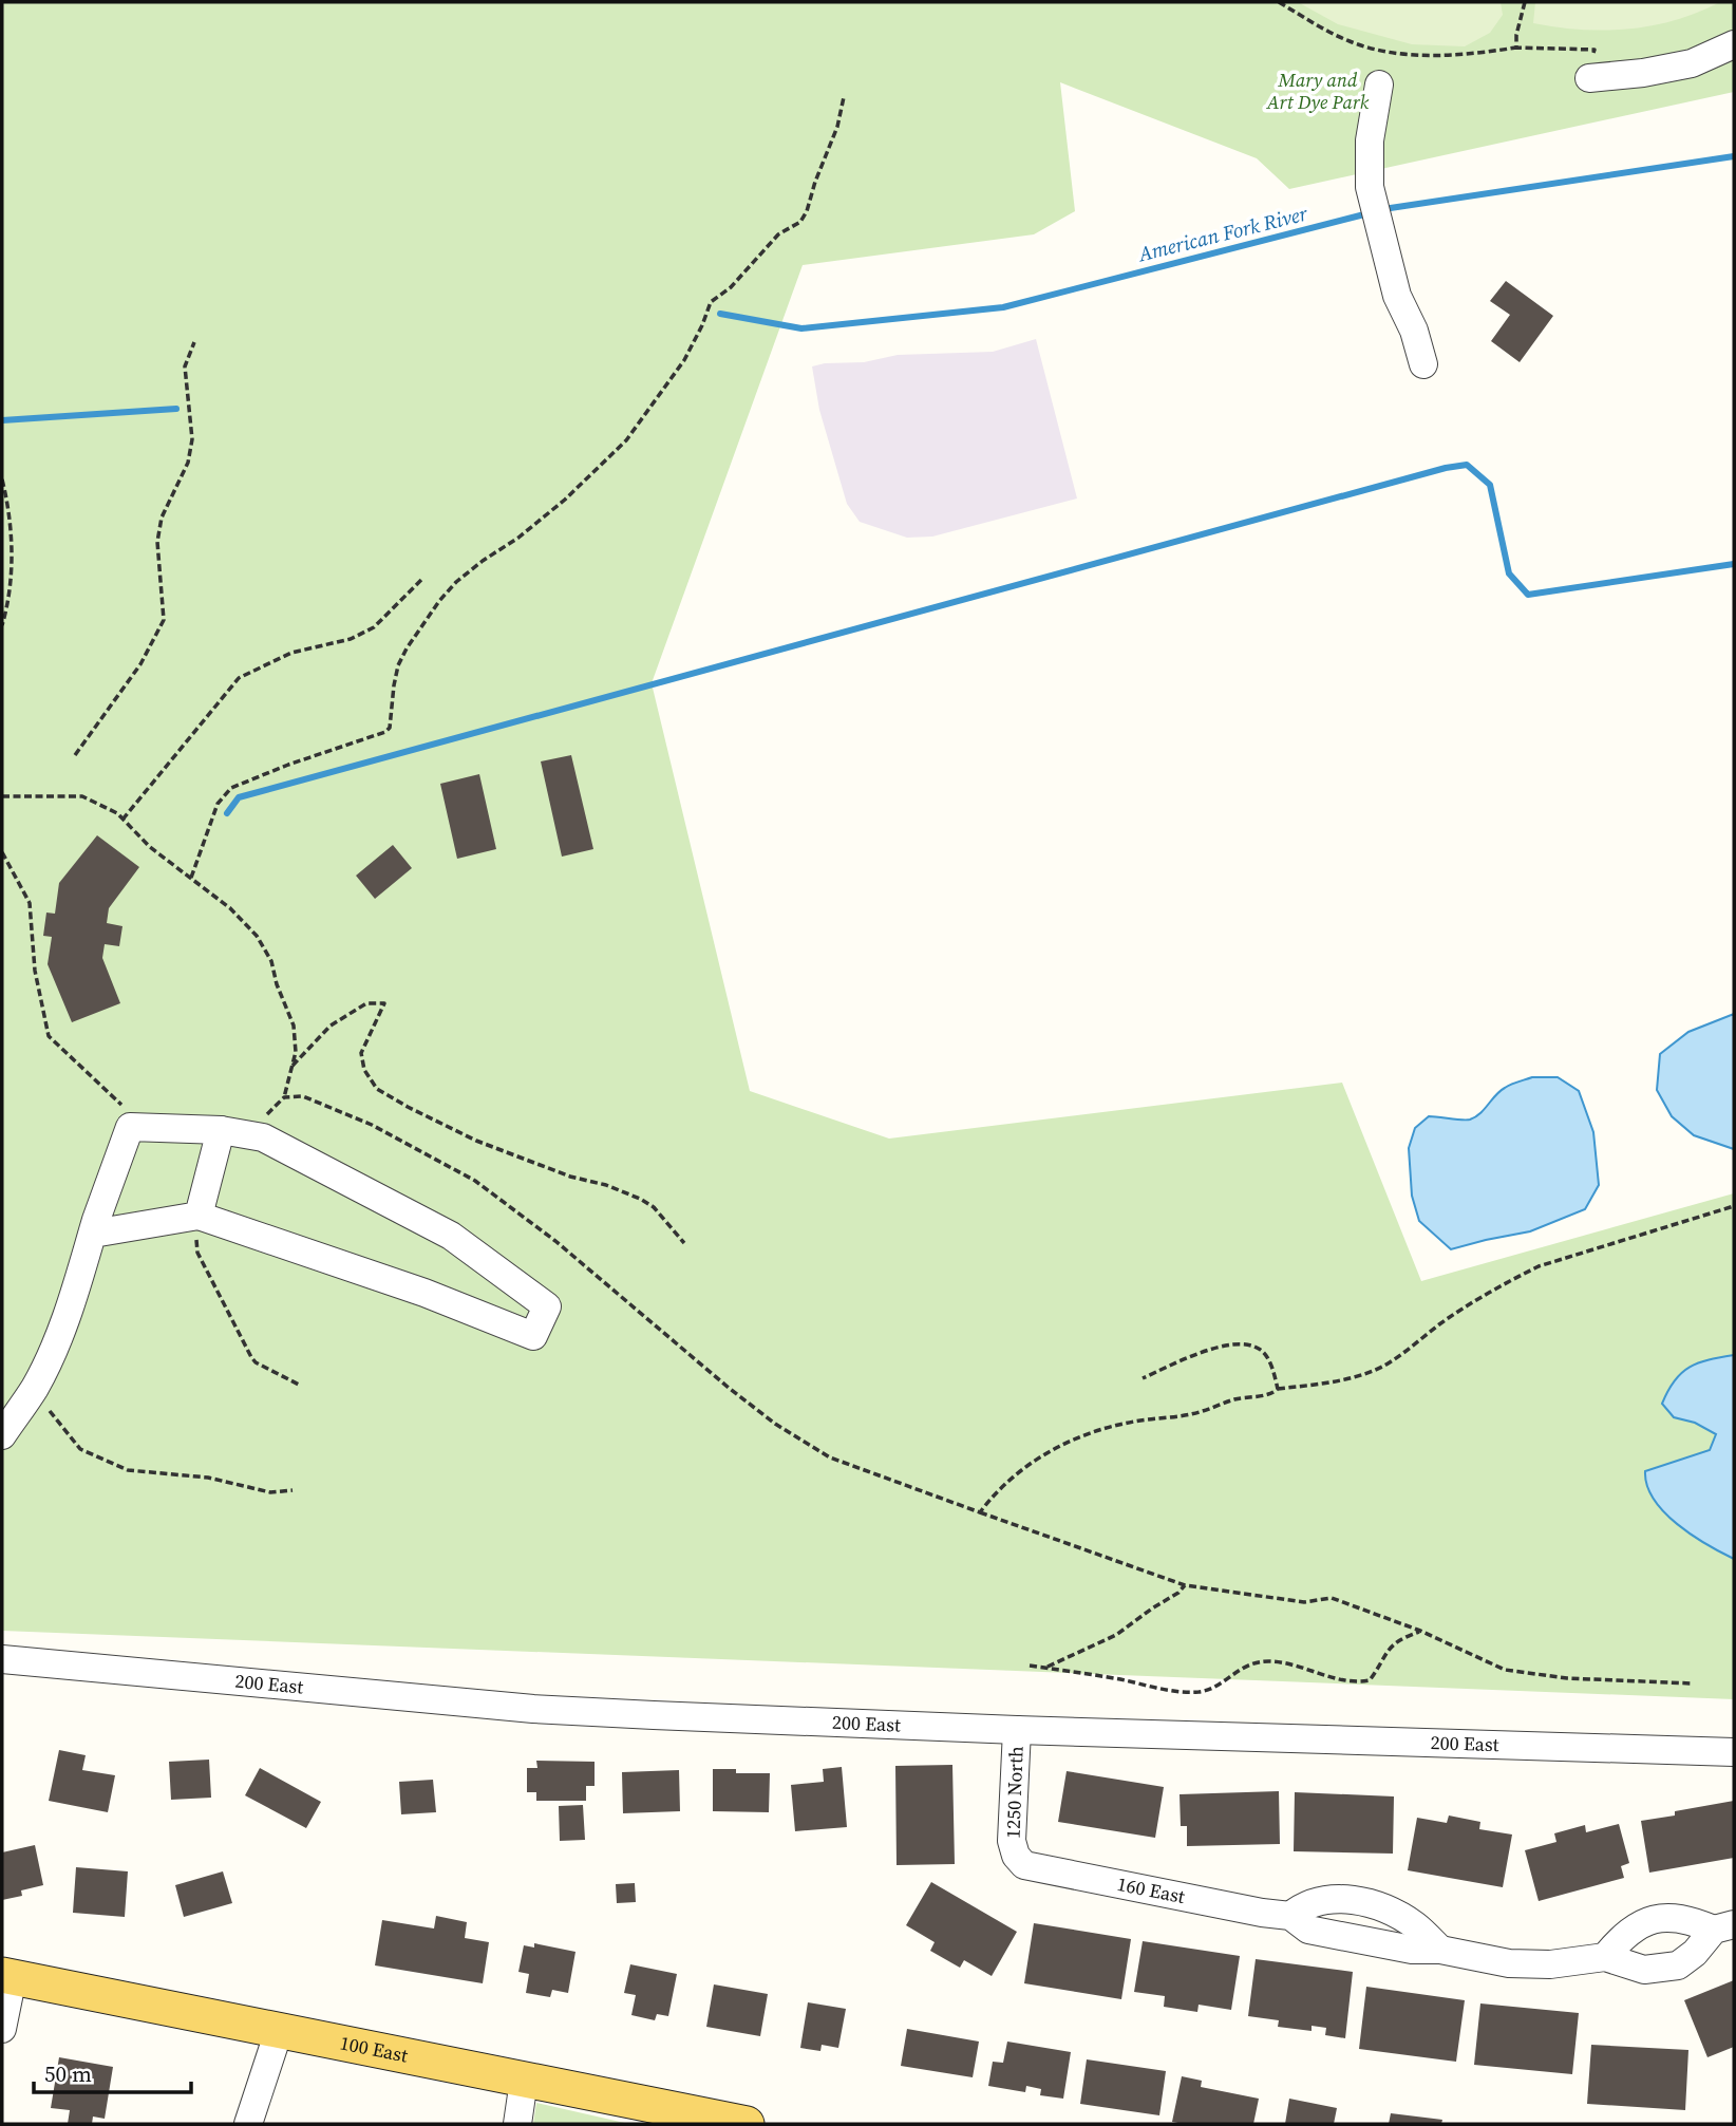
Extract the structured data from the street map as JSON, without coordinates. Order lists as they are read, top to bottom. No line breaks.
{"streets":{"main road":["100 East"],"street":["200 East","1250 North","160 East"]},"crossings":[["200 East","1250 North"],["1250 North","160 East"]],"water":["American Fork River"],"parks":["Mary and Art Dye Park"],"scale_bar":"50 m"}
